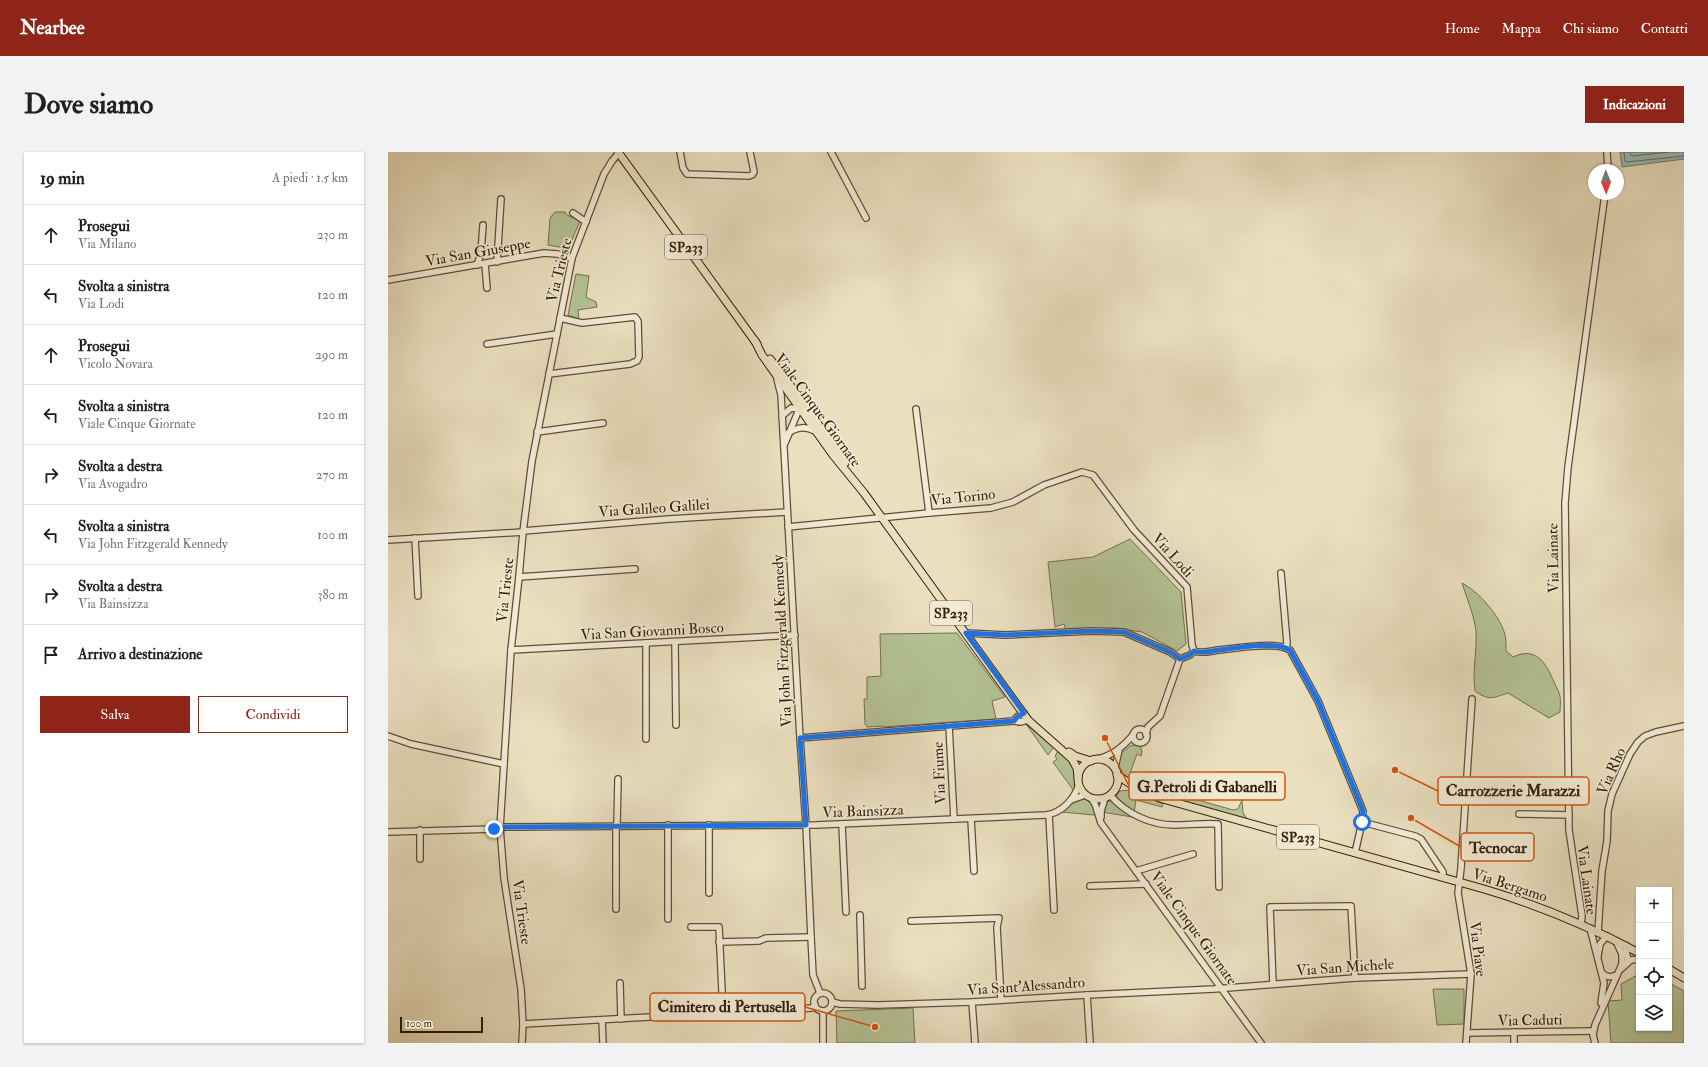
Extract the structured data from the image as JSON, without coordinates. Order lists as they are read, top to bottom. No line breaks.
{"streets":{"main road":["SP233","Viale Cinque Giornate","Via Bergamo"],"street":["Via San Giuseppe","Via Trieste","Via Torino","Via Galileo Galilei","Via Lodi","Via Lainate","Via San Giovanni Bosco","Via John Fitzgerald Kennedy","Via Rho","Via Fiume","Via Bainsizza","Via Piave","Via San Michele","Via Sant'Alessandro","Via Caduti"]},"crossings":[["SP233","Viale Cinque Giornate"],["SP233","Via Bergamo"],["Via San Giuseppe","Via Trieste"],["Via Trieste","Viale Cinque Giornate"],["Via Trieste","Via Galileo Galilei"],["Via Trieste","Via San Giovanni Bosco"],["Via Trieste","Via Bainsizza"],["Viale Cinque Giornate","Via Torino"],["Viale Cinque Giornate","Via John Fitzgerald Kennedy"],["Viale Cinque Giornate","Via Bergamo"],["Viale Cinque Giornate","Via San Michele"],["Viale Cinque Giornate","Via Sant'Alessandro"],["Via Torino","Via Lodi"],["Via Torino","Via John Fitzgerald Kennedy"],["Via Galileo Galilei","Via John Fitzgerald Kennedy"],["Via Lainate","Via Bergamo"],["Via San Giovanni Bosco","Via John Fitzgerald Kennedy"],["Via John Fitzgerald Kennedy","Via Bainsizza"],["Via John Fitzgerald Kennedy","Via Sant'Alessandro"],["Via Rho","Via Bergamo"],["Via Fiume","Via Bainsizza"],["Via Bergamo","Via Piave"],["Via Piave","Via San Michele"],["Via Piave","Via Caduti"],["Via San Michele","Via Sant'Alessandro"]],"places":["G.Petroli di Gabanelli","Carrozzerie Marazzi","Tecnocar","Cimitero di Pertusella"],"scale_bar":"100 m","north":"bottom","page":{"header":"Nearbee","nav":["Home","Mappa","Chi siamo","Contatti"],"buttons":["Indicazioni",["Salva","Condividi"]],"title":"Dove siamo","heading":["19 min","A piedi · 1.5 km"],"list":[["Prosegui","Via Milano","230 m"],["Svolta a sinistra","Via Lodi","120 m"],["Prosegui","Vicolo Novara","290 m"],["Svolta a sinistra","Viale Cinque Giornate","120 m"],["Svolta a destra","Via Avogadro","270 m"],["Svolta a sinistra","Via John Fitzgerald Kennedy","100 m"],["Svolta a destra","Via Bainsizza","380 m"],"Arrivo a destinazione"],"map_buttons":["+","−"],"scale":"100 m"}}
